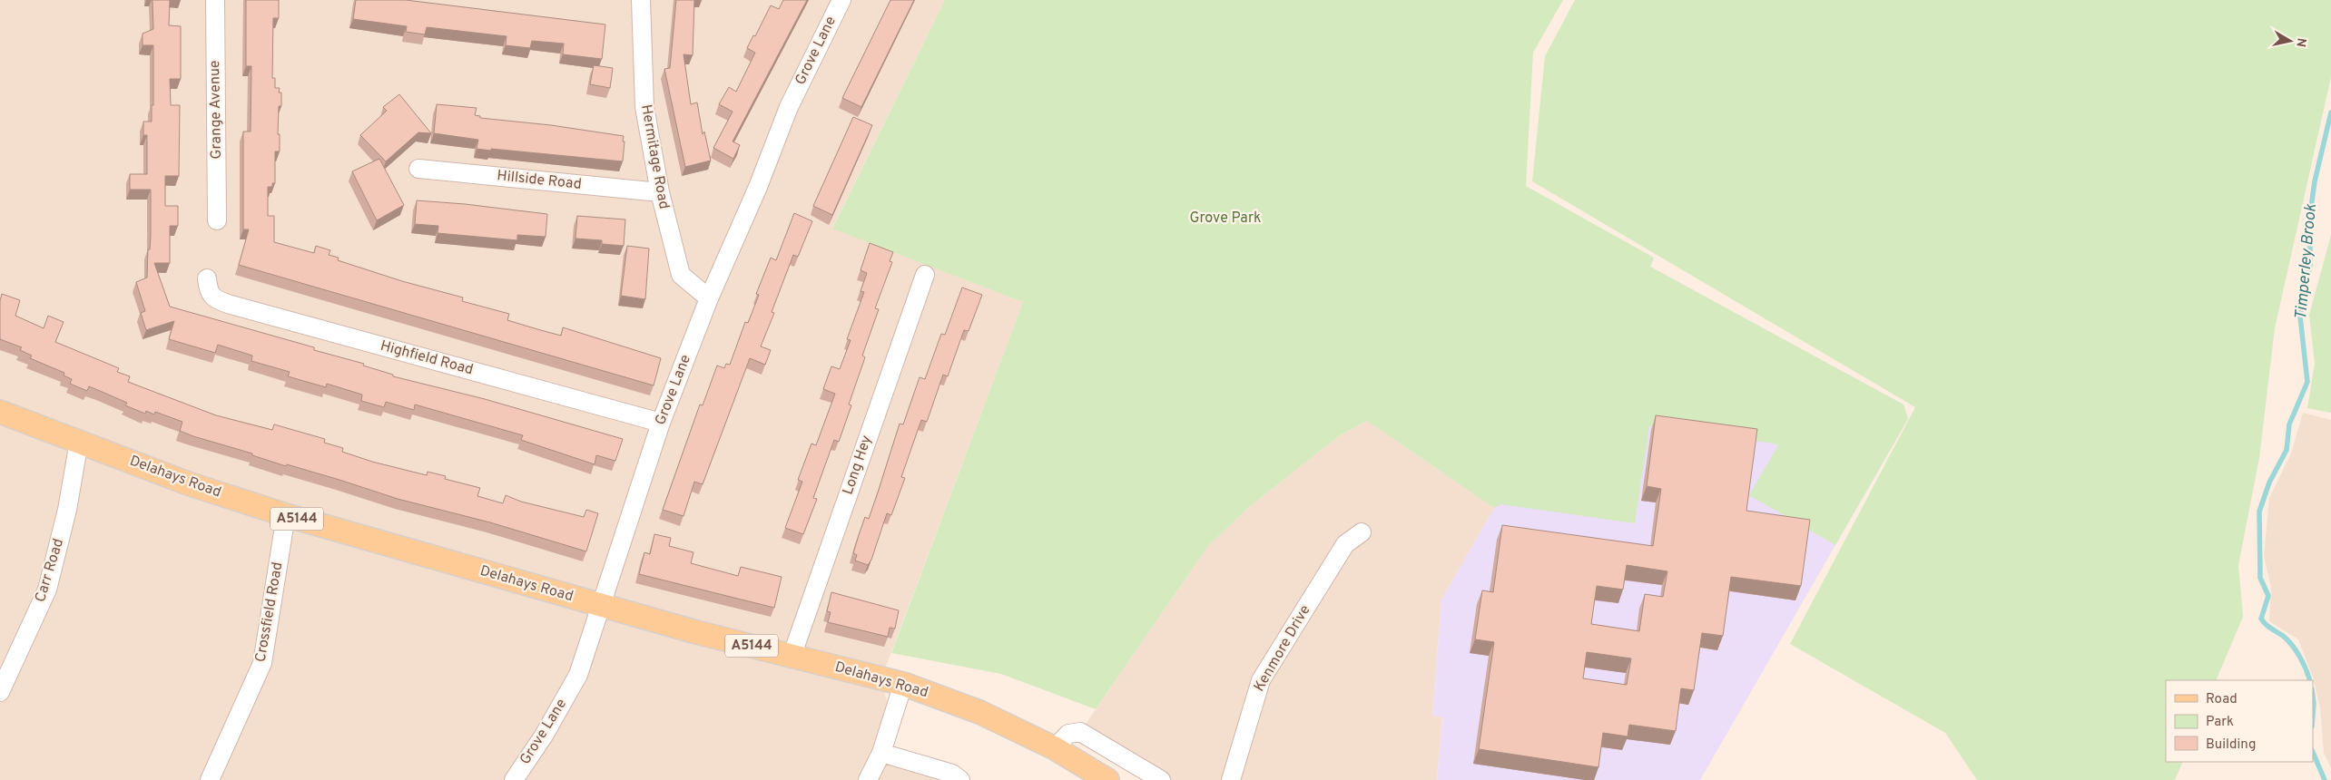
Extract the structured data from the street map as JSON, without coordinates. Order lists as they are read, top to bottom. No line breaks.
{"streets":{"main road":["Delahays Road","A5144"],"street":["Grove Lane","Grange Avenue","Hermitage Road","Hillside Road","Highfield Road","Long Hey","Carr Road","Crossfield Road","Kenmore Drive"]},"crossings":[["Grove Lane","Hermitage Road"],["Grove Lane","Highfield Road"],["Grove Lane","Delahays Road"],["Hermitage Road","Hillside Road"],["Long Hey","Delahays Road"],["Delahays Road","Carr Road"],["Delahays Road","Crossfield Road"]],"water":["Timperley Brook"],"parks":["Grove Park"],"legend":["Road","Park","Building"],"north":"right"}
